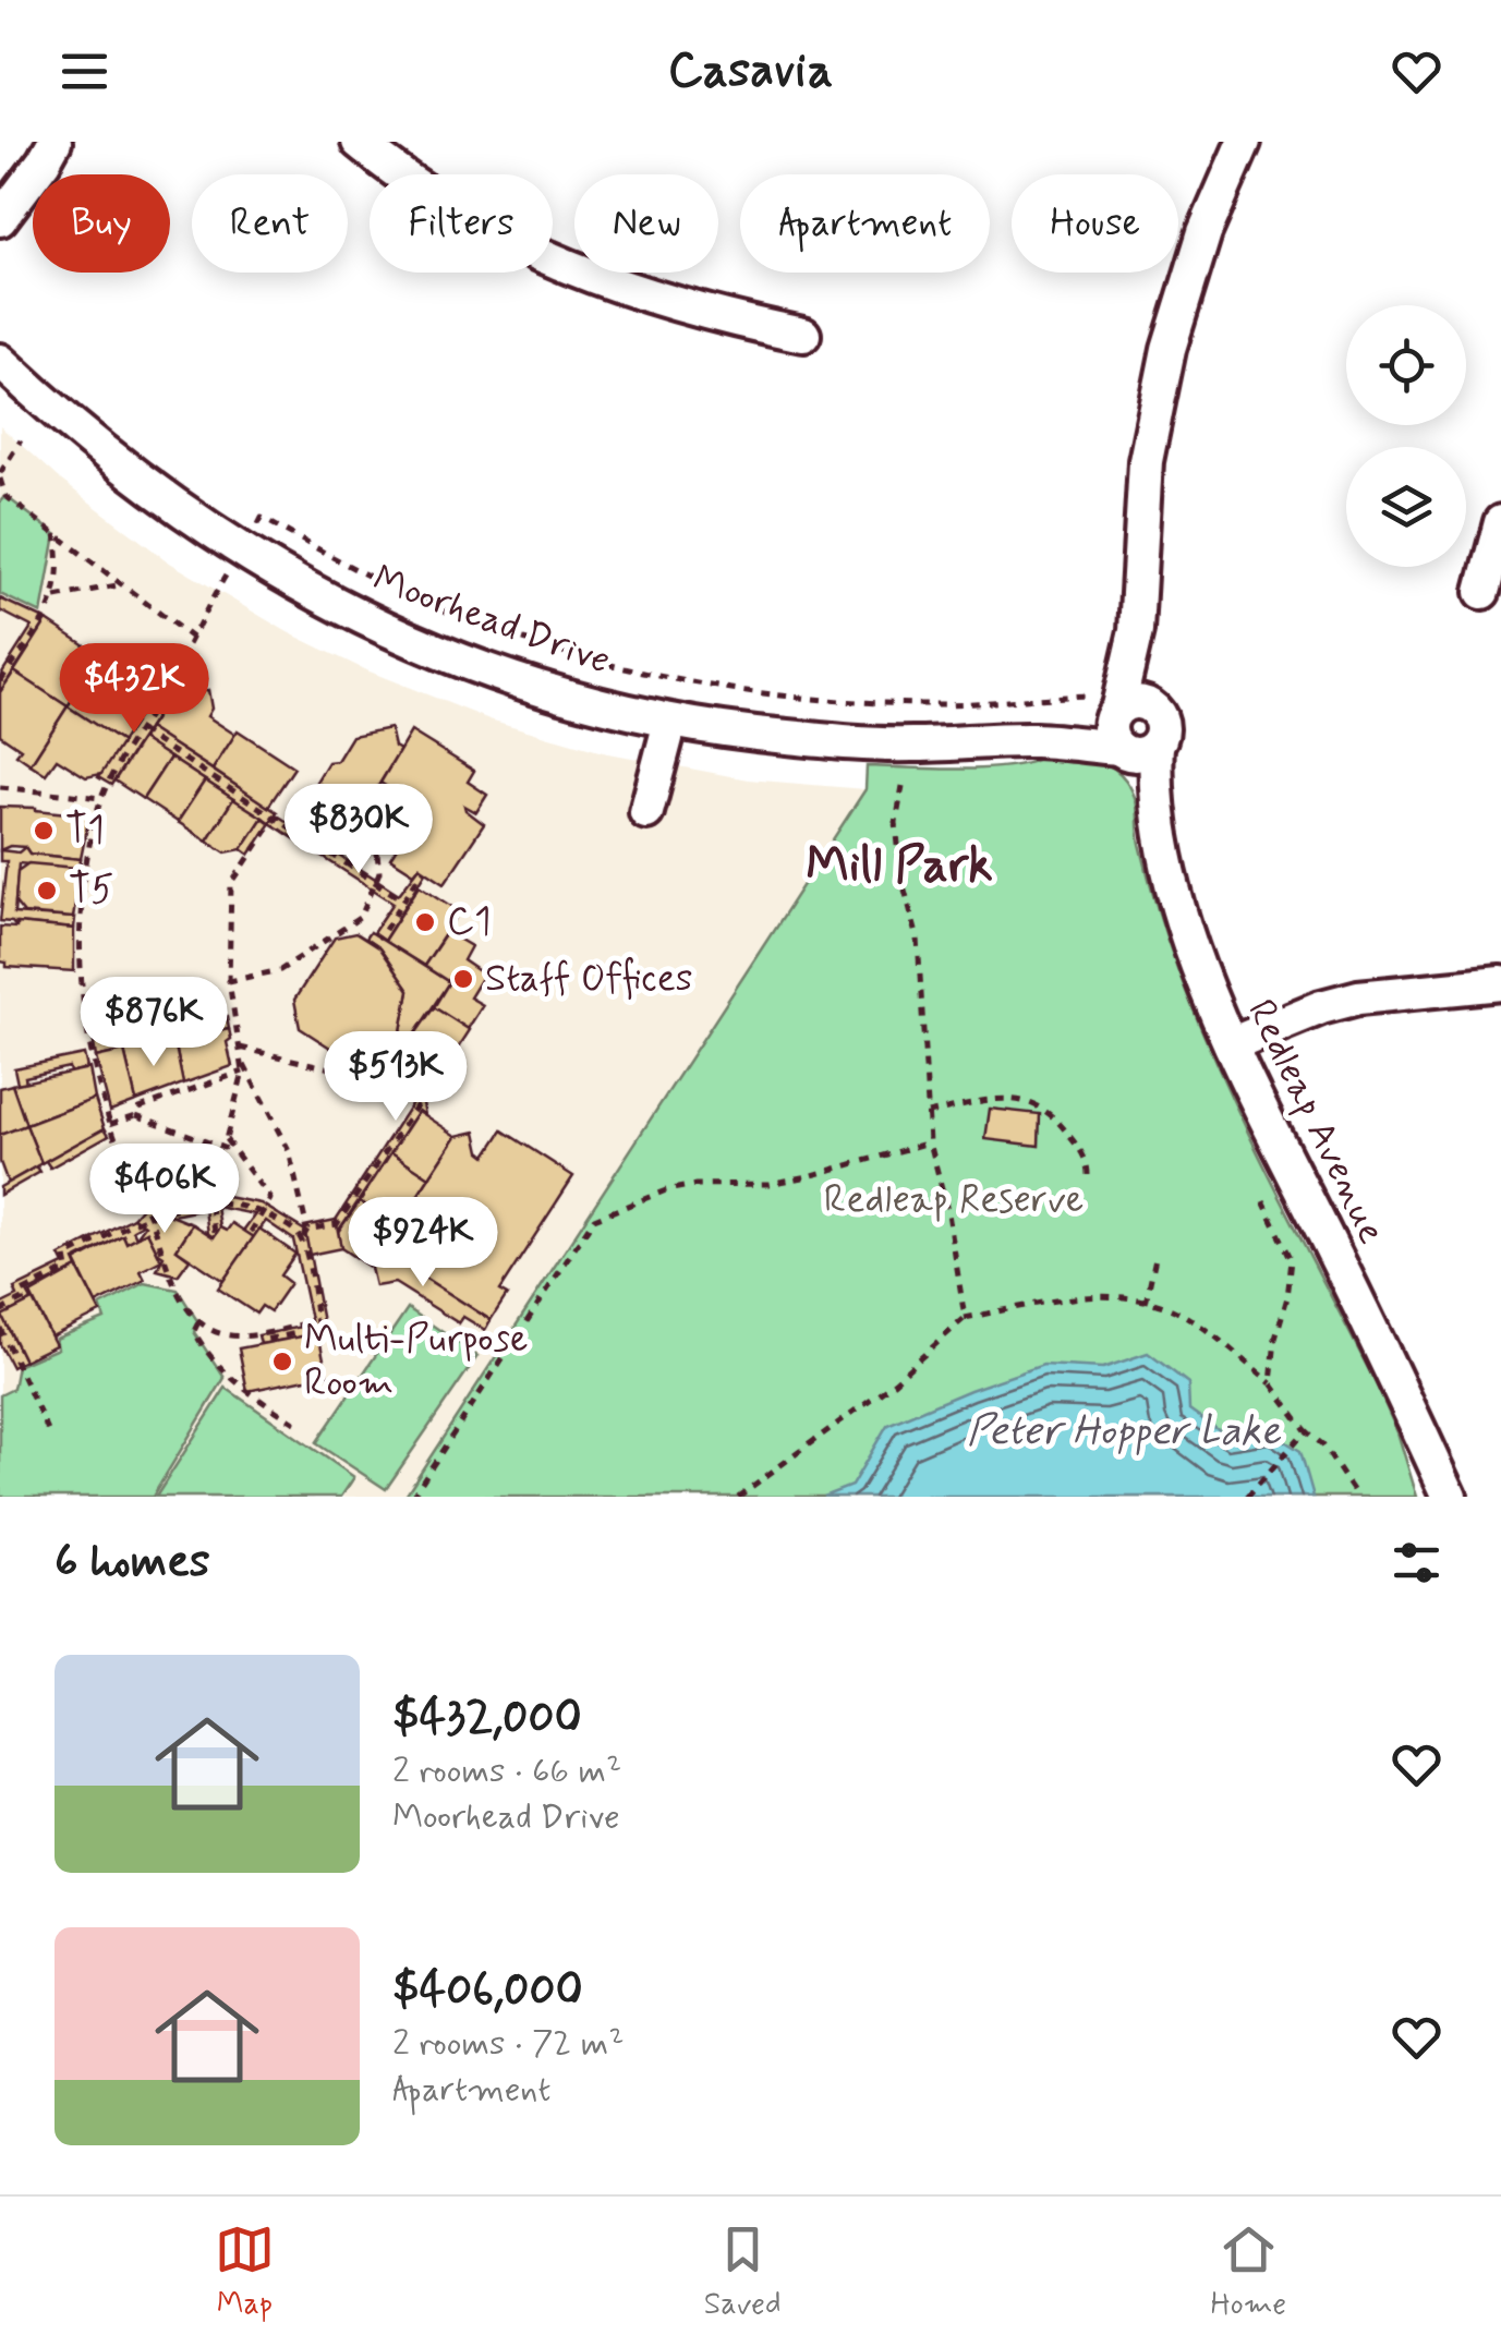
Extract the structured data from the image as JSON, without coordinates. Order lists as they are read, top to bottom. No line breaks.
{"streets":{"street":["Moorhead Drive","Redleap Avenue"]},"crossings":[["Moorhead Drive","Redleap Avenue"]],"districts":["Mill Park"],"water":["Peter Hopper Lake"],"parks":["Redleap Reserve"],"places":["T1","T5","C1","Staff Offices","Multi-Purpose Room"],"page":{"header":"Casavia","chip":["Buy","Rent","Filters","New","Apartment","House"],"price":["$432K","$830K","$876K","$513K","$406K","$924K"],"heading":"6 homes","list":[{"name":"$432,000","note":"2 rooms · 66 m² · Moorhead Drive"},{"name":"$406,000","note":"2 rooms · 72 m² · Apartment"}],"tabs":["Map","Saved","Home"]}}
